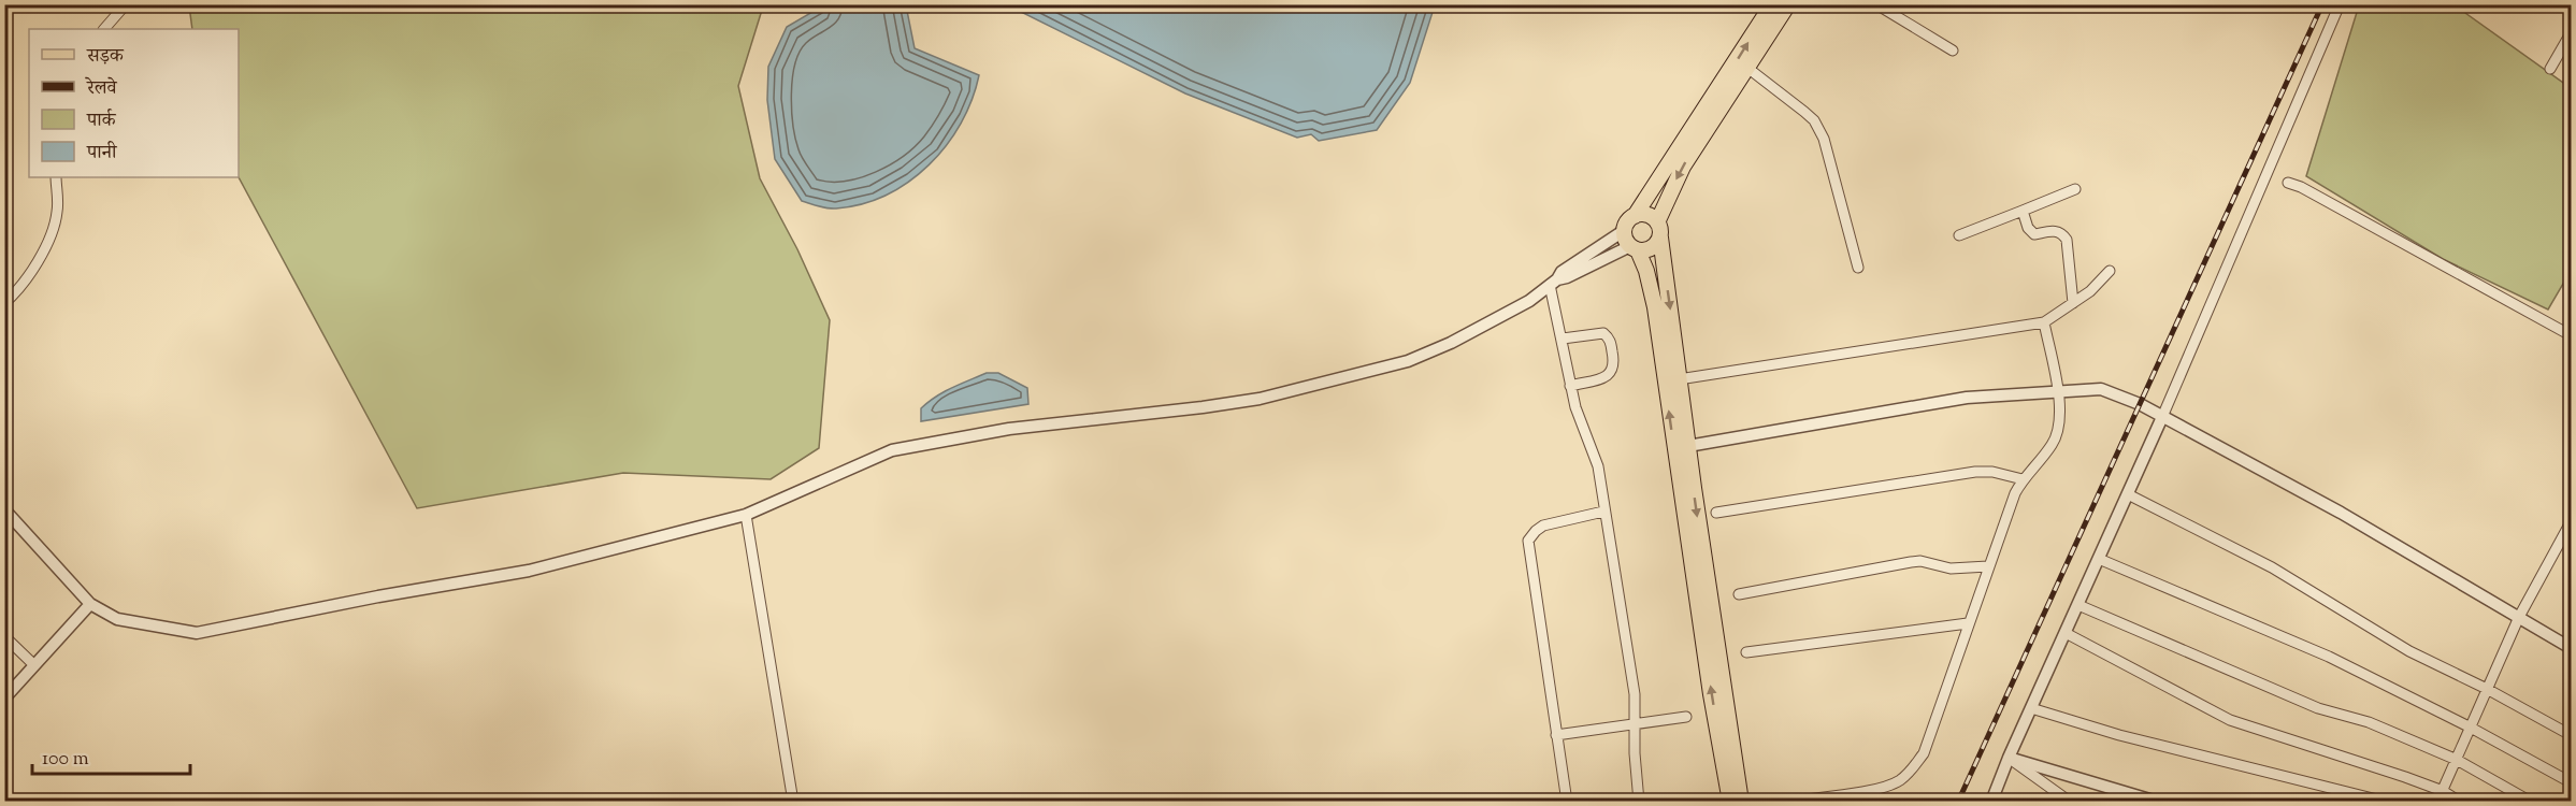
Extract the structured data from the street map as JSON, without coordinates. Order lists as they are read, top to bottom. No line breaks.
{"legend":["सड़क","रेलवे","पार्क","पानी"],"scale_bar":"100 m"}
